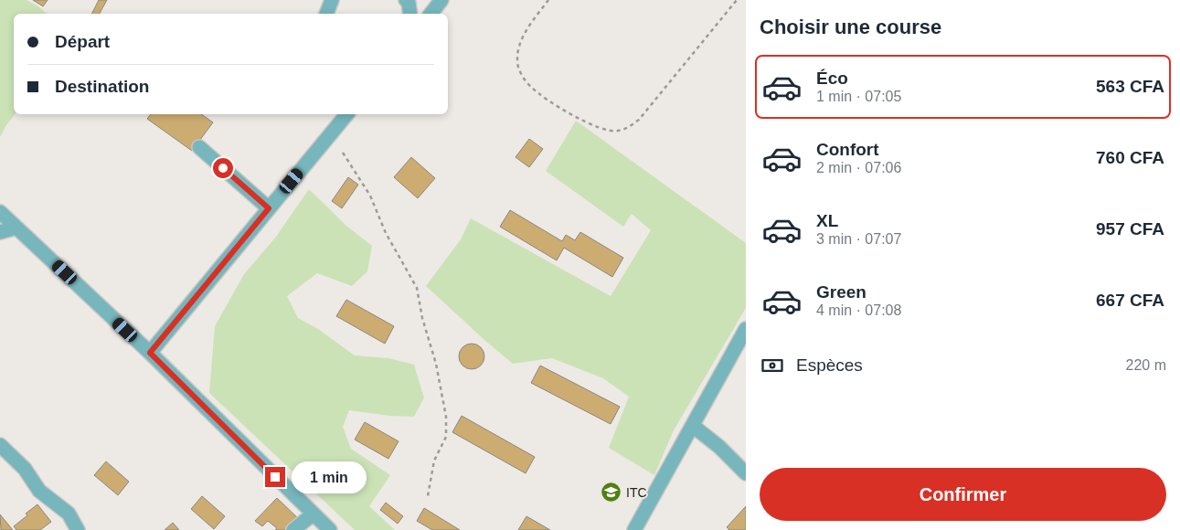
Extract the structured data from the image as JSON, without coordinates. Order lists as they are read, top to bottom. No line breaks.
{"places":{"school or university":["ITC"]},"page":{"heading":"Choisir une course","banner":["Départ","Destination"],"list":[{"name":"Éco","note":"1 min · 07:05","value":"563 CFA"},{"name":"Confort","note":"2 min · 07:06","value":"760 CFA"},{"name":"XL","note":"3 min · 07:07","value":"957 CFA"},{"name":"Green","note":"4 min · 07:08","value":"667 CFA"}],"pay":["Espèces","220 m"],"buttons":"Confirmer","bubble":"1 min"}}
